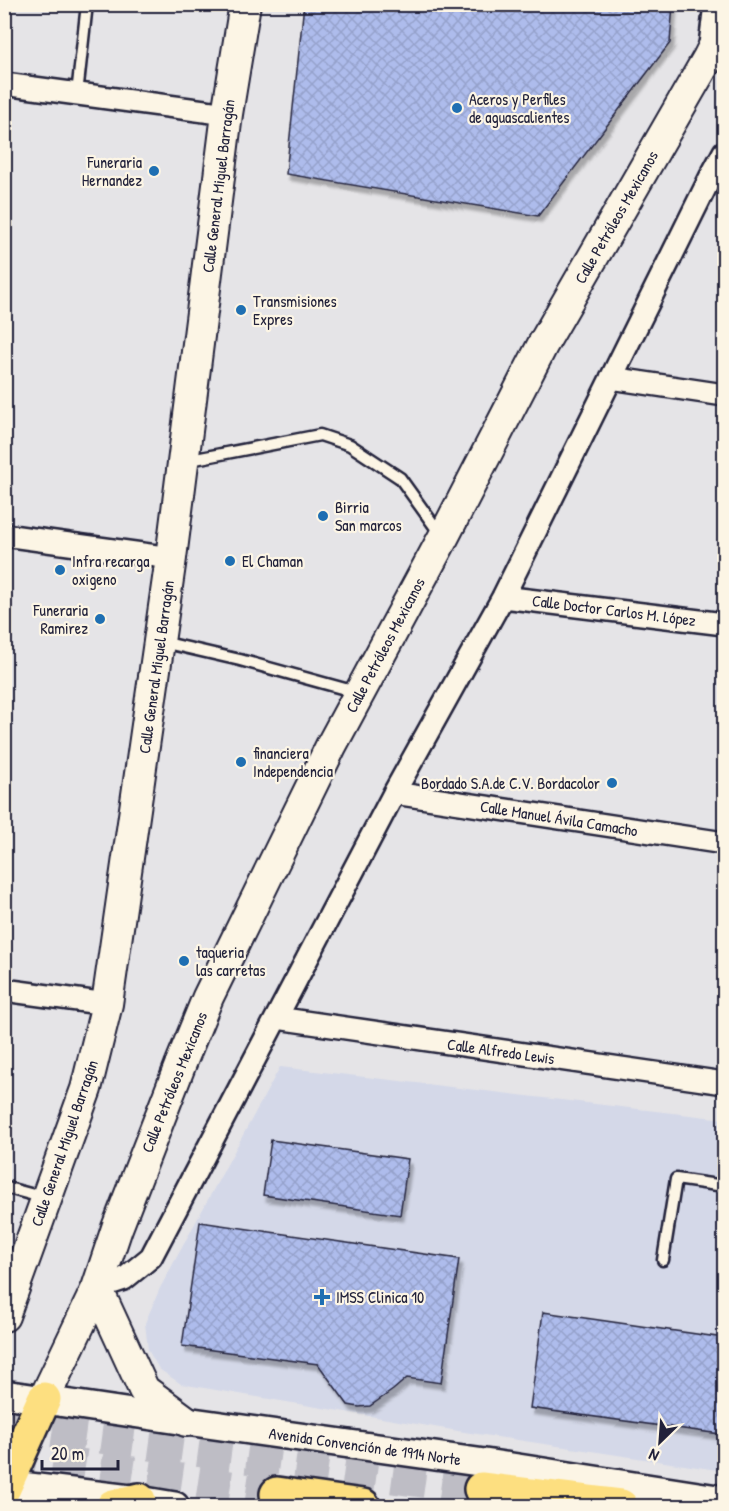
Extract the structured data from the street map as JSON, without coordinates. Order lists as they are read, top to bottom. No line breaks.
{"streets":{"main road":["Calle General Miguel Barragán","Calle Petróleos Mexicanos"],"street":["Calle Doctor Carlos M. López","Calle Manuel Ávila Camacho","Calle Alfredo Lewis","Avenida Convención de 1914 Norte"]},"crossings":[["Calle Petróleos Mexicanos","Avenida Convención de 1914 Norte"]],"places":{"other":["Aceros y Perfiles de aguascalientes","Funeraria Hernandez","Transmisiones Expres","Birria San marcos","El Chaman","Infra recarga oxigeno","Funeraria Ramirez","financiera Independencia","Bordado S.A.de C.V. Bordacolor","taqueria las carretas"],"health":["IMSS Clinica 10"]},"scale_bar":"20 m","north":"bottom left"}
